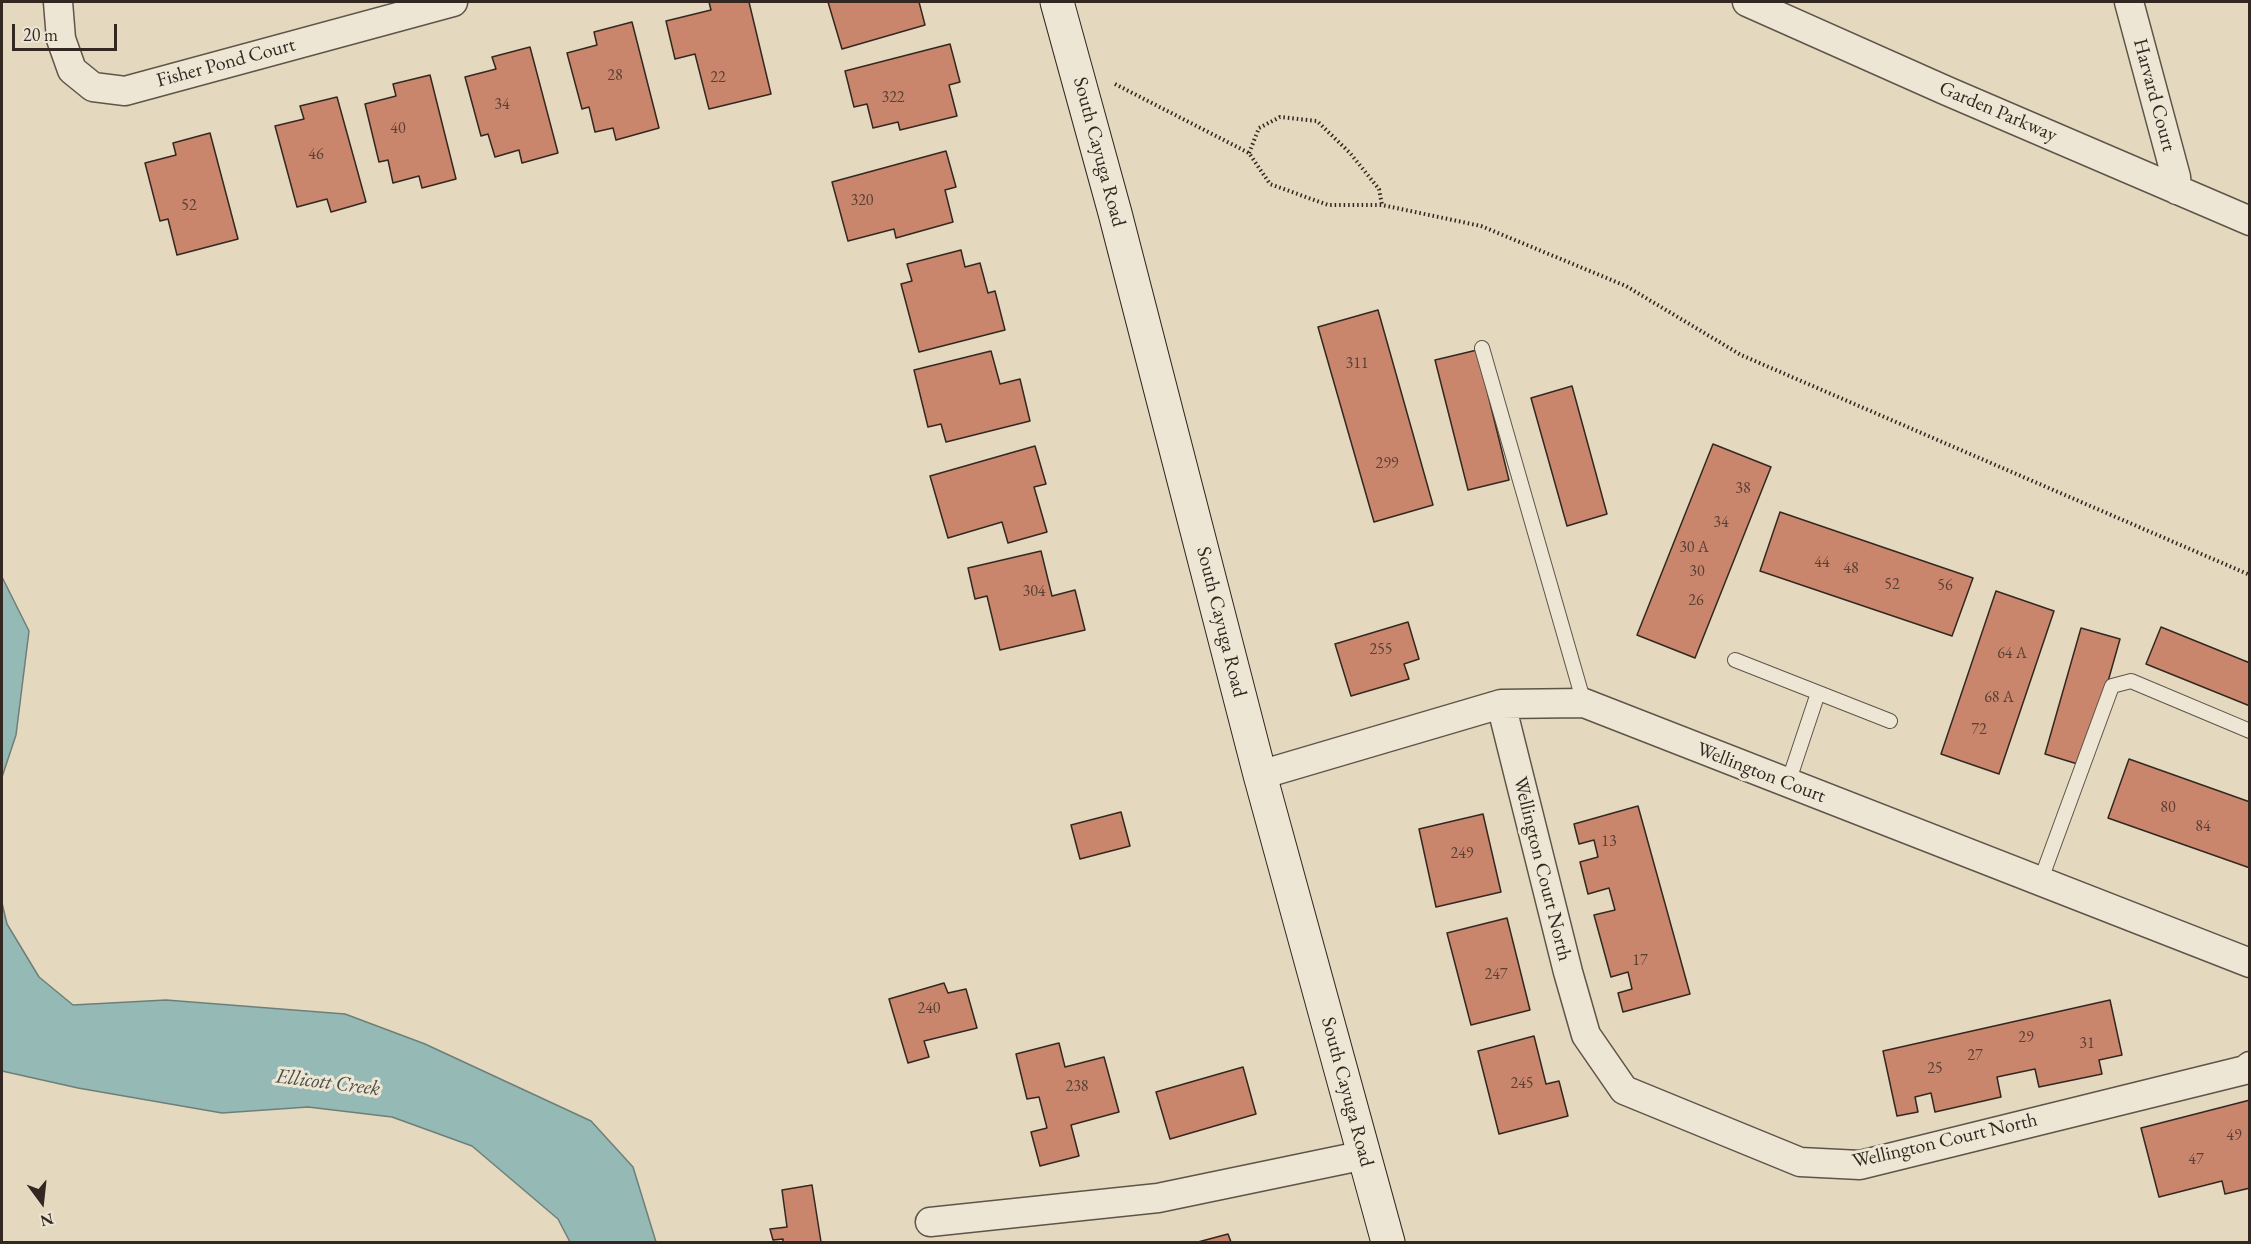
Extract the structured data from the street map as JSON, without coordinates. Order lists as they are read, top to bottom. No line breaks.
{"streets":{"street":["Fisher Pond Court","Harvard Court","Garden Parkway","South Cayuga Road","Wellington Court","Wellington Court North"]},"crossings":[["Harvard Court","Garden Parkway"],["South Cayuga Road","Wellington Court"],["Wellington Court","Wellington Court North"]],"water":["Ellicott Creek"],"house_numbers":["28","22","322","34","40","46","320","52","311","299","38","34","30 A","44","48","30","52","56","304","26","255","64 A","68 A","72","80","84","13","249","17","247","240","29","31","27","25","245","238","49","47"],"scale_bar":"20 m","north":"bottom"}
